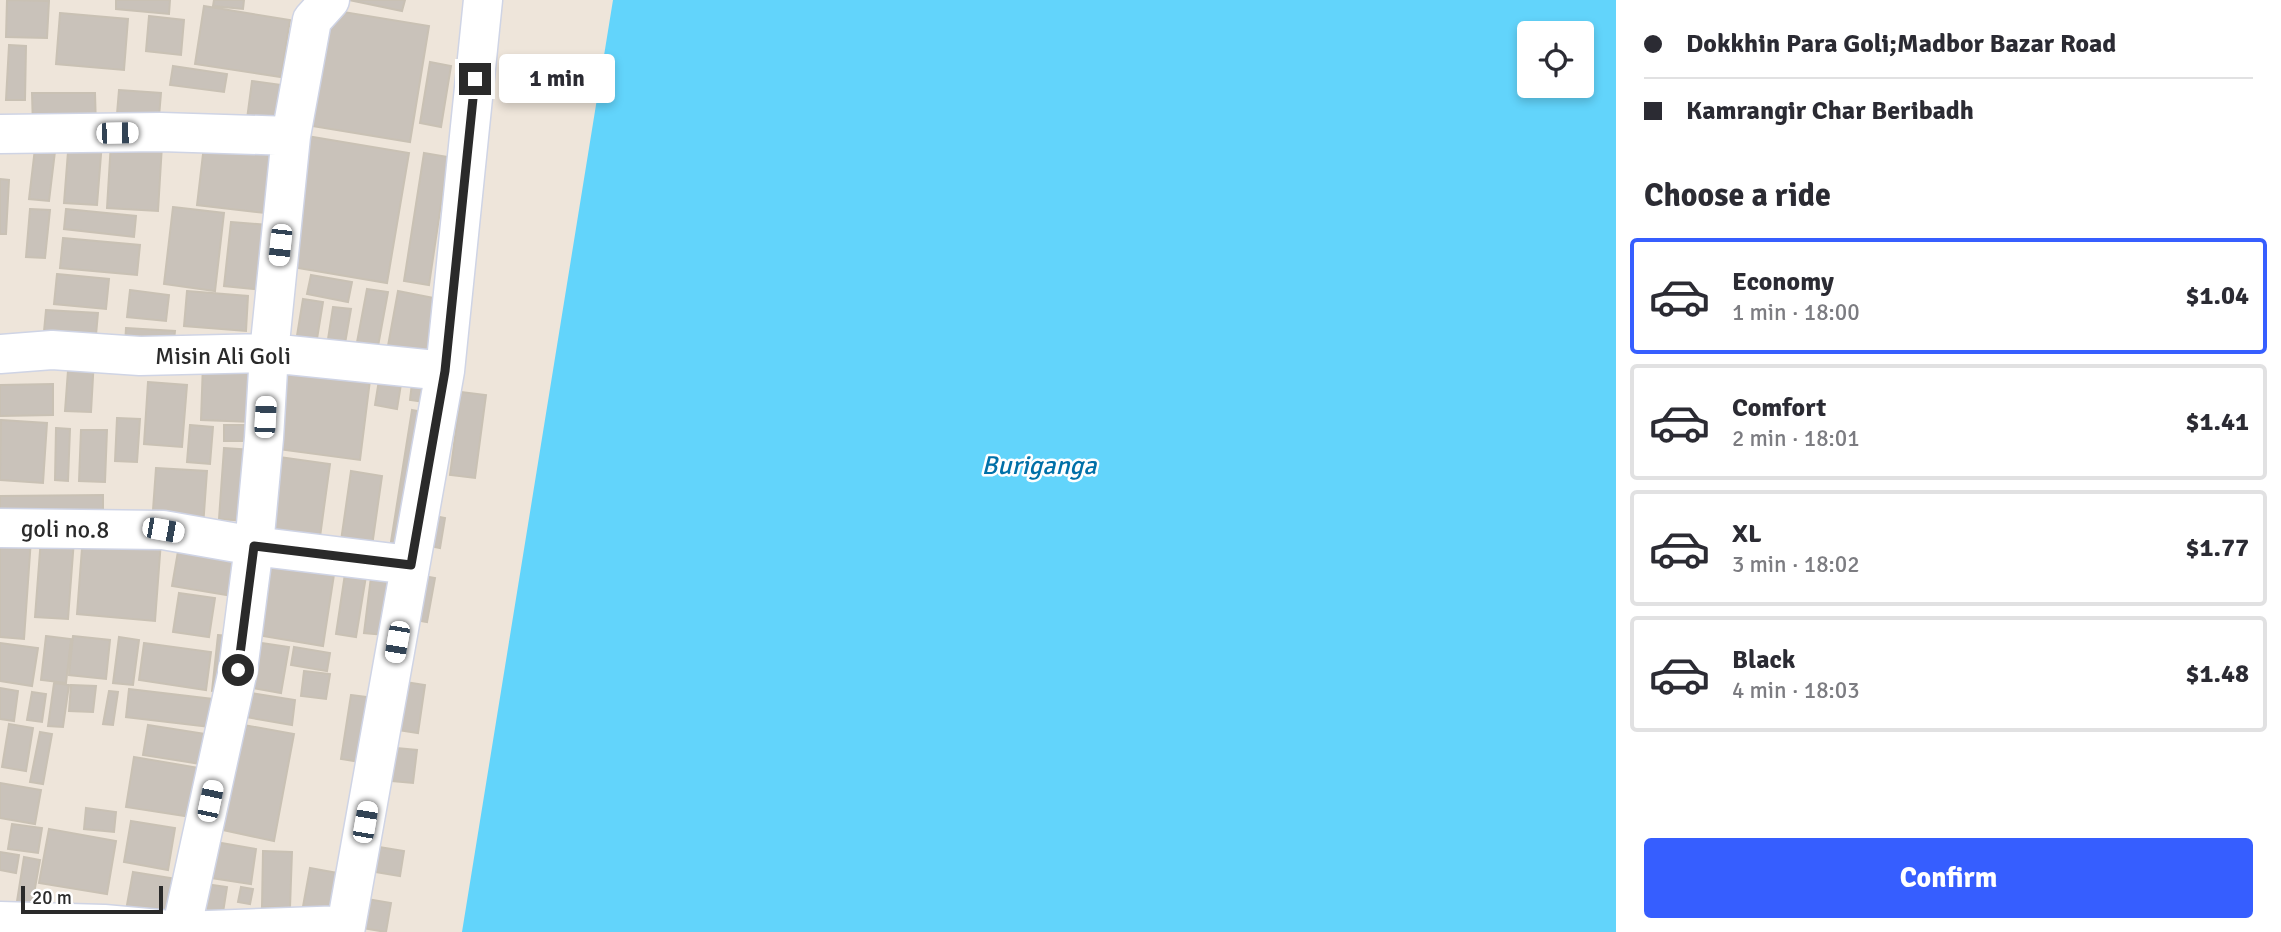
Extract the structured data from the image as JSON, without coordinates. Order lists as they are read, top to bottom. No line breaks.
{"streets":{"street":["Misin Ali Goli","goli no.8"]},"water":["Buriganga"],"scale_bar":"20 m","page":{"banner":["Dokkhin Para Goli;Madbor Bazar Road","Kamrangir Char Beribadh"],"bubble":"1 min","heading":"Choose a ride","list":[{"name":"Economy","note":"1 min · 18:00","value":"$1.04"},{"name":"Comfort","note":"2 min · 18:01","value":"$1.41"},{"name":"XL","note":"3 min · 18:02","value":"$1.77"},{"name":"Black","note":"4 min · 18:03","value":"$1.48"}],"buttons":"Confirm","scale":"20 m"}}
